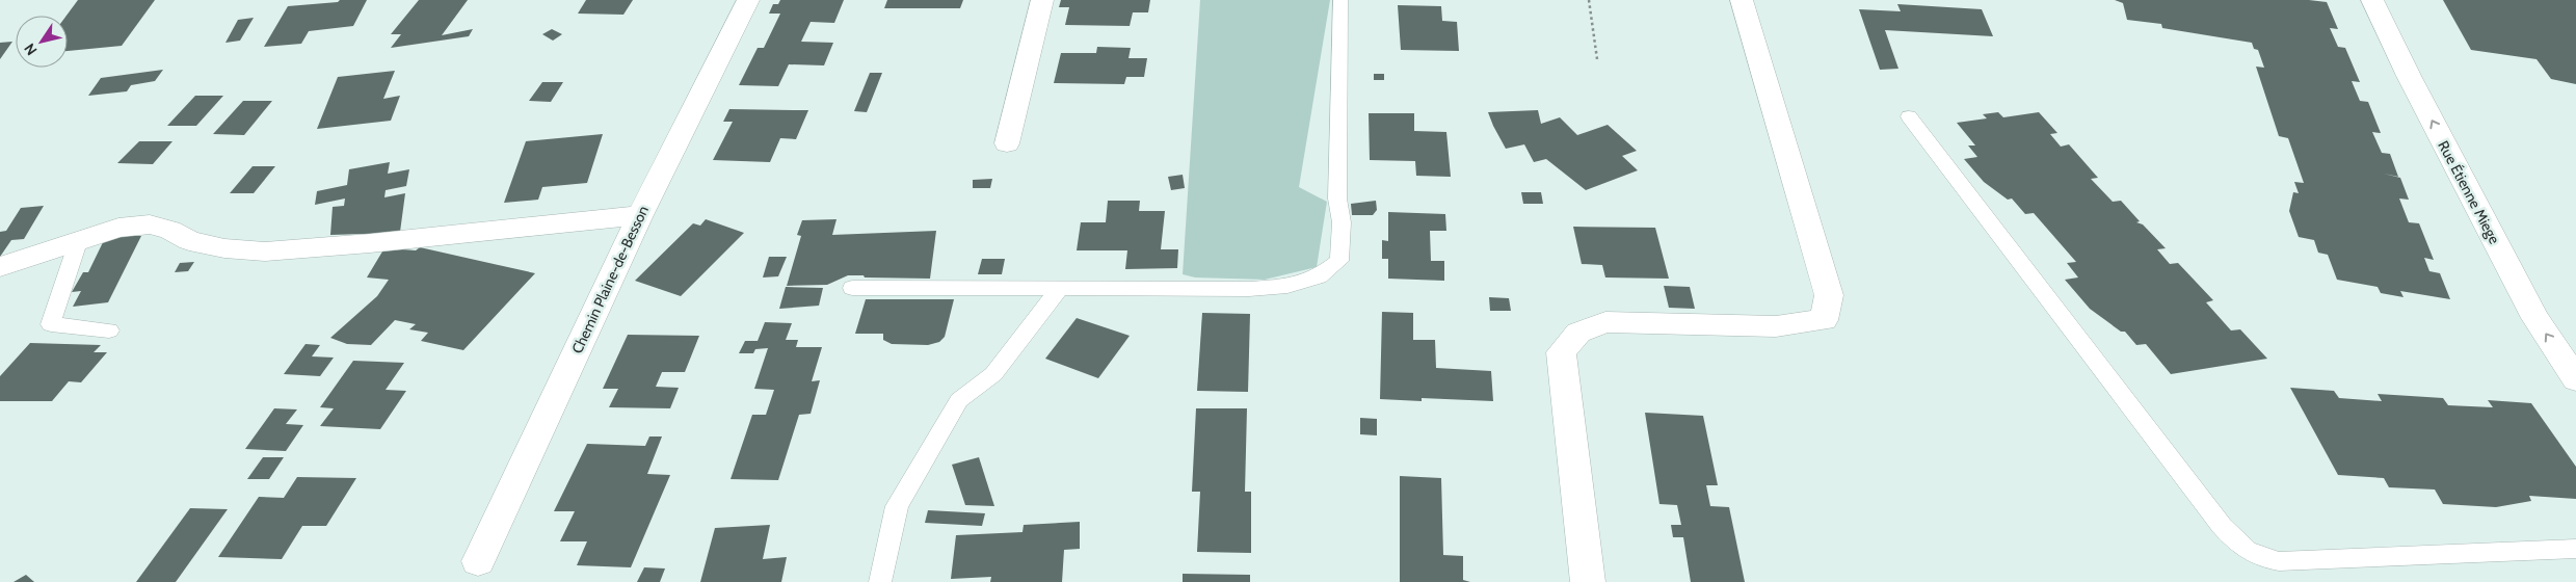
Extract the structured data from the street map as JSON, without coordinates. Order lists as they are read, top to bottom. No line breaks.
{"streets":{"street":["Rue Étienne Miege","Chemin Plaine-de-Besson"]},"one_way":["Rue Étienne Miege"],"north":"bottom left"}
